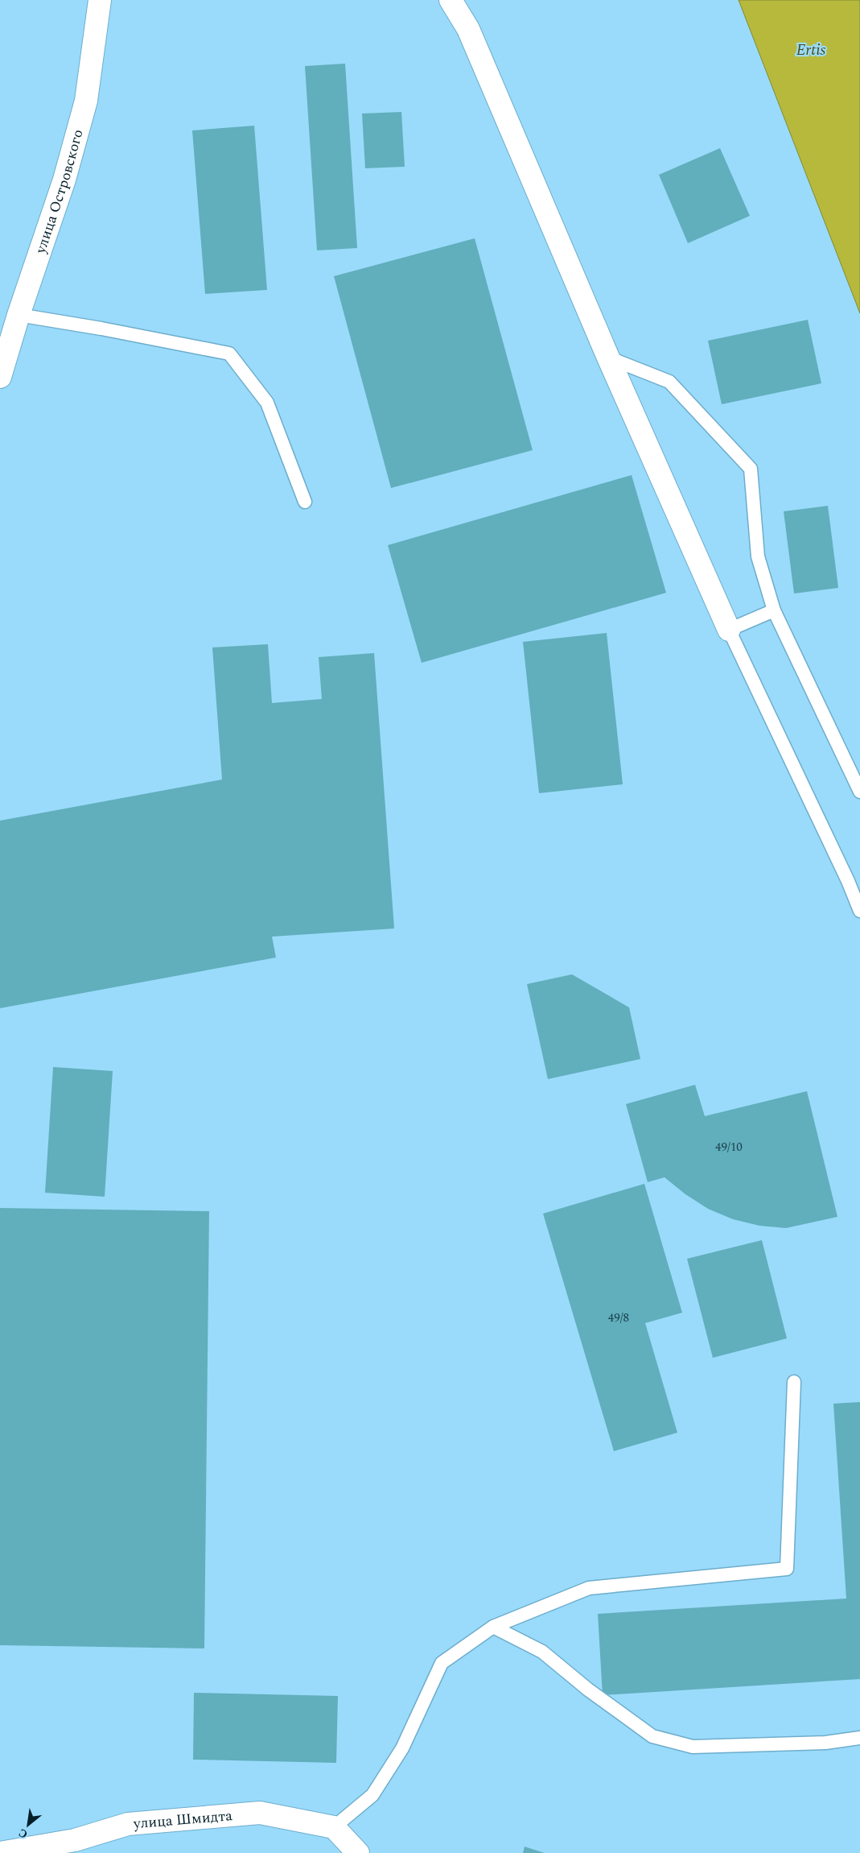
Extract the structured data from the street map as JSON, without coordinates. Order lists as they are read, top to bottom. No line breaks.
{"streets":{"street":["улица Островского","улица Шмидта"]},"water":["Ertis"],"house_numbers":["49/10","49/8"],"north":"bottom left"}
